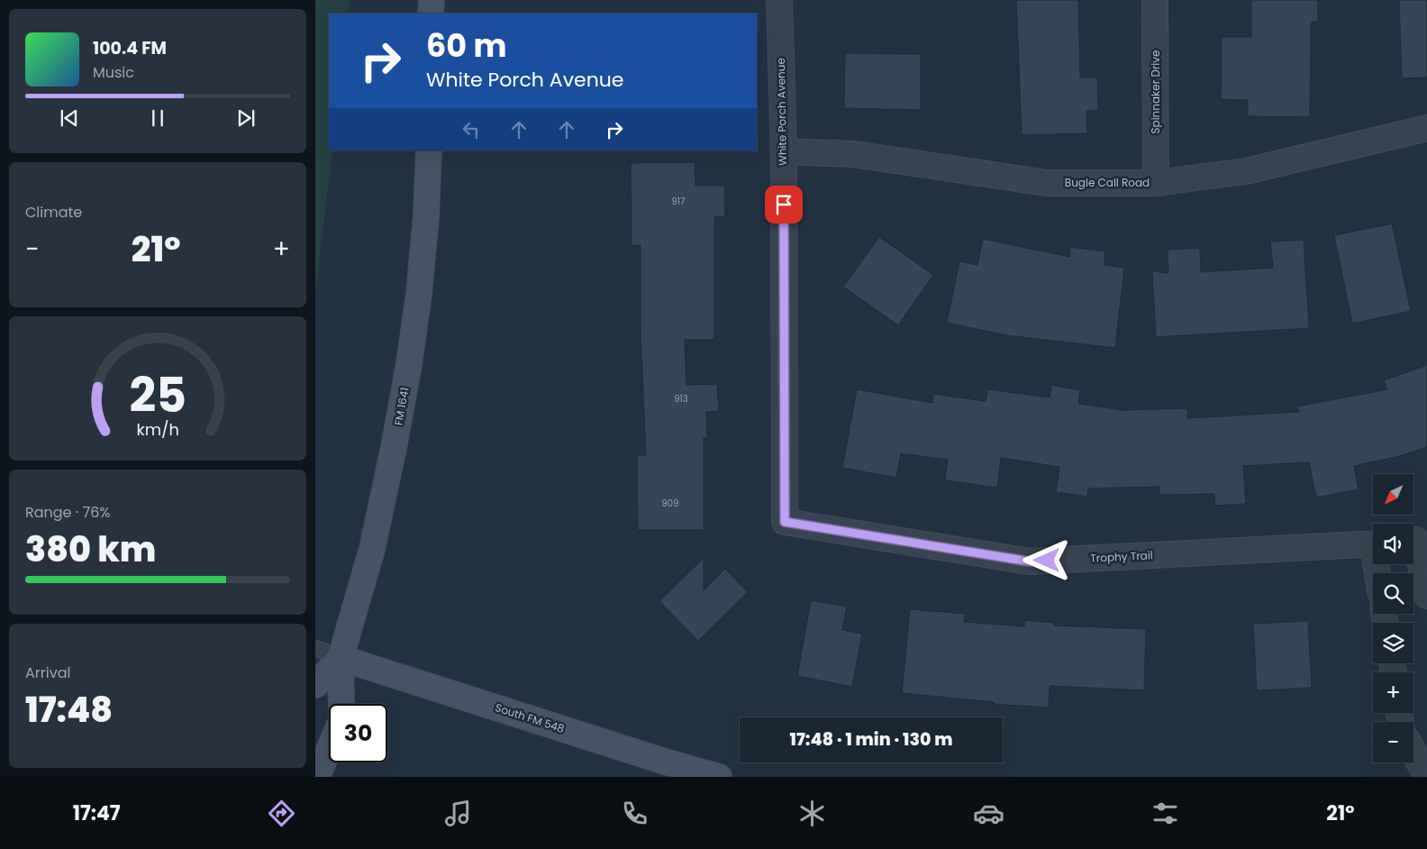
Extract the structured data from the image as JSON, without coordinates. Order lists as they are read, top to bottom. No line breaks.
{"streets":{"main road":["FM 1641","South FM 548"],"street":["Spinnaker Drive","White Porch Avenue","Bugle Call Road","Trophy Trail"]},"crossings":[["Spinnaker Drive","Bugle Call Road"],["White Porch Avenue","Bugle Call Road"],["White Porch Avenue","Trophy Trail"],["FM 1641","South FM 548"]],"house_numbers":["917","913","909"],"north":"bottom left","page":{"turn":["60 m","White Porch Avenue"],"song":["100.4 FM","Music"],"tile":["Climate",["Range · 76%","380 km"],["Arrival","17:48"]],"heat":["−","21°","+"],"map_buttons":["+","−"],"limit":"30","trip":"17:48 · 1 min · 130 m","tabs":["17:47","21°"],"gauge":["25","km/h"]}}
